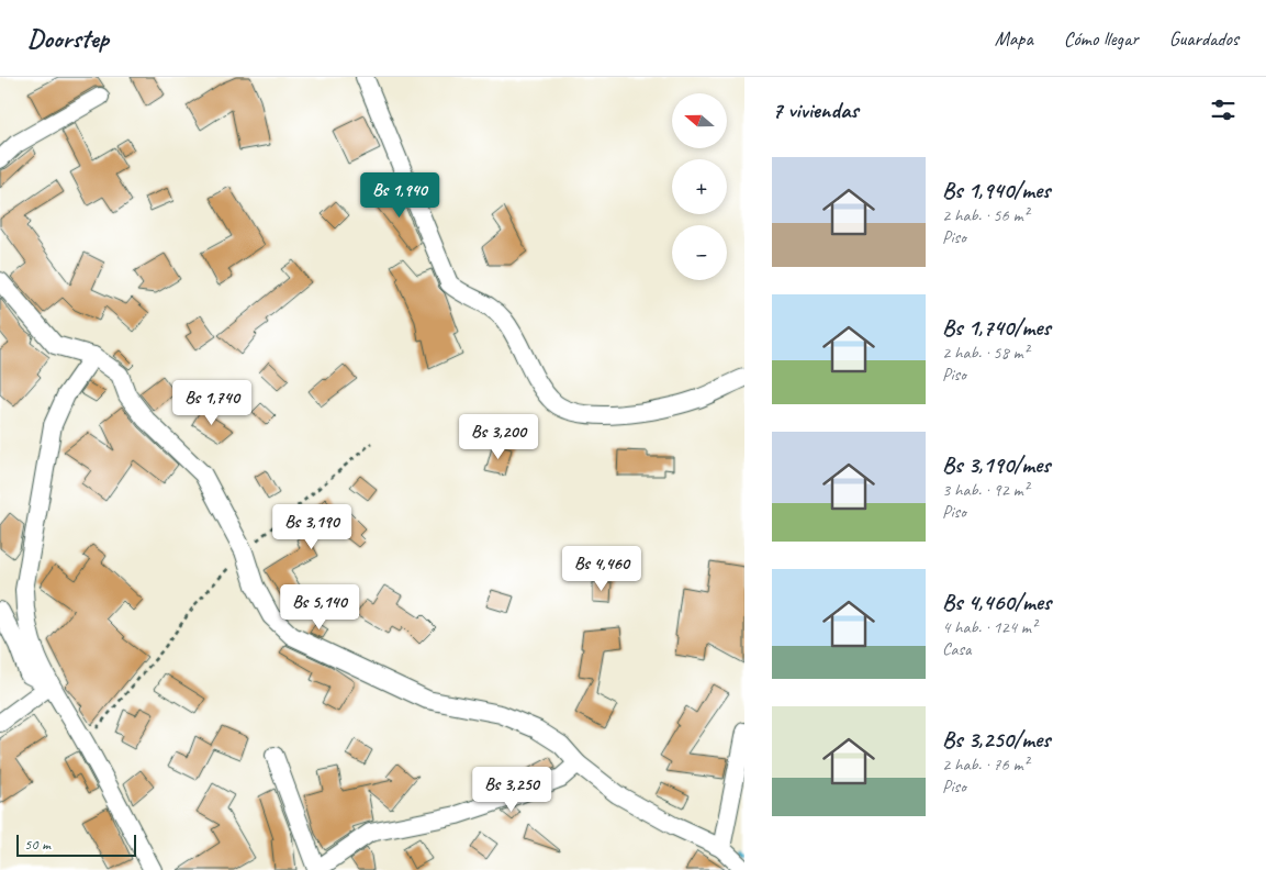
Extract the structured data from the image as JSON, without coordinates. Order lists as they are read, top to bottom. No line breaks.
{"scale_bar":"50 m","north":"left","page":{"header":"Doorstep","nav":["Mapa","Cómo llegar","Guardados"],"heading":"7 viviendas","map_buttons":["+","−"],"list":[{"name":"Bs 1,940/mes","note":"2 hab. · 56 m² · Piso"},{"name":"Bs 1,740/mes","note":"2 hab. · 58 m² · Piso"},{"name":"Bs 3,190/mes","note":"3 hab. · 92 m² · Piso"},{"name":"Bs 4,460/mes","note":"4 hab. · 124 m² · Casa"},{"name":"Bs 3,250/mes","note":"2 hab. · 76 m² · Piso"}],"price":["Bs 1,940","Bs 1,740","Bs 3,200","Bs 3,190","Bs 4,460","Bs 5,140","Bs 3,250"],"scale":"50 m"}}
